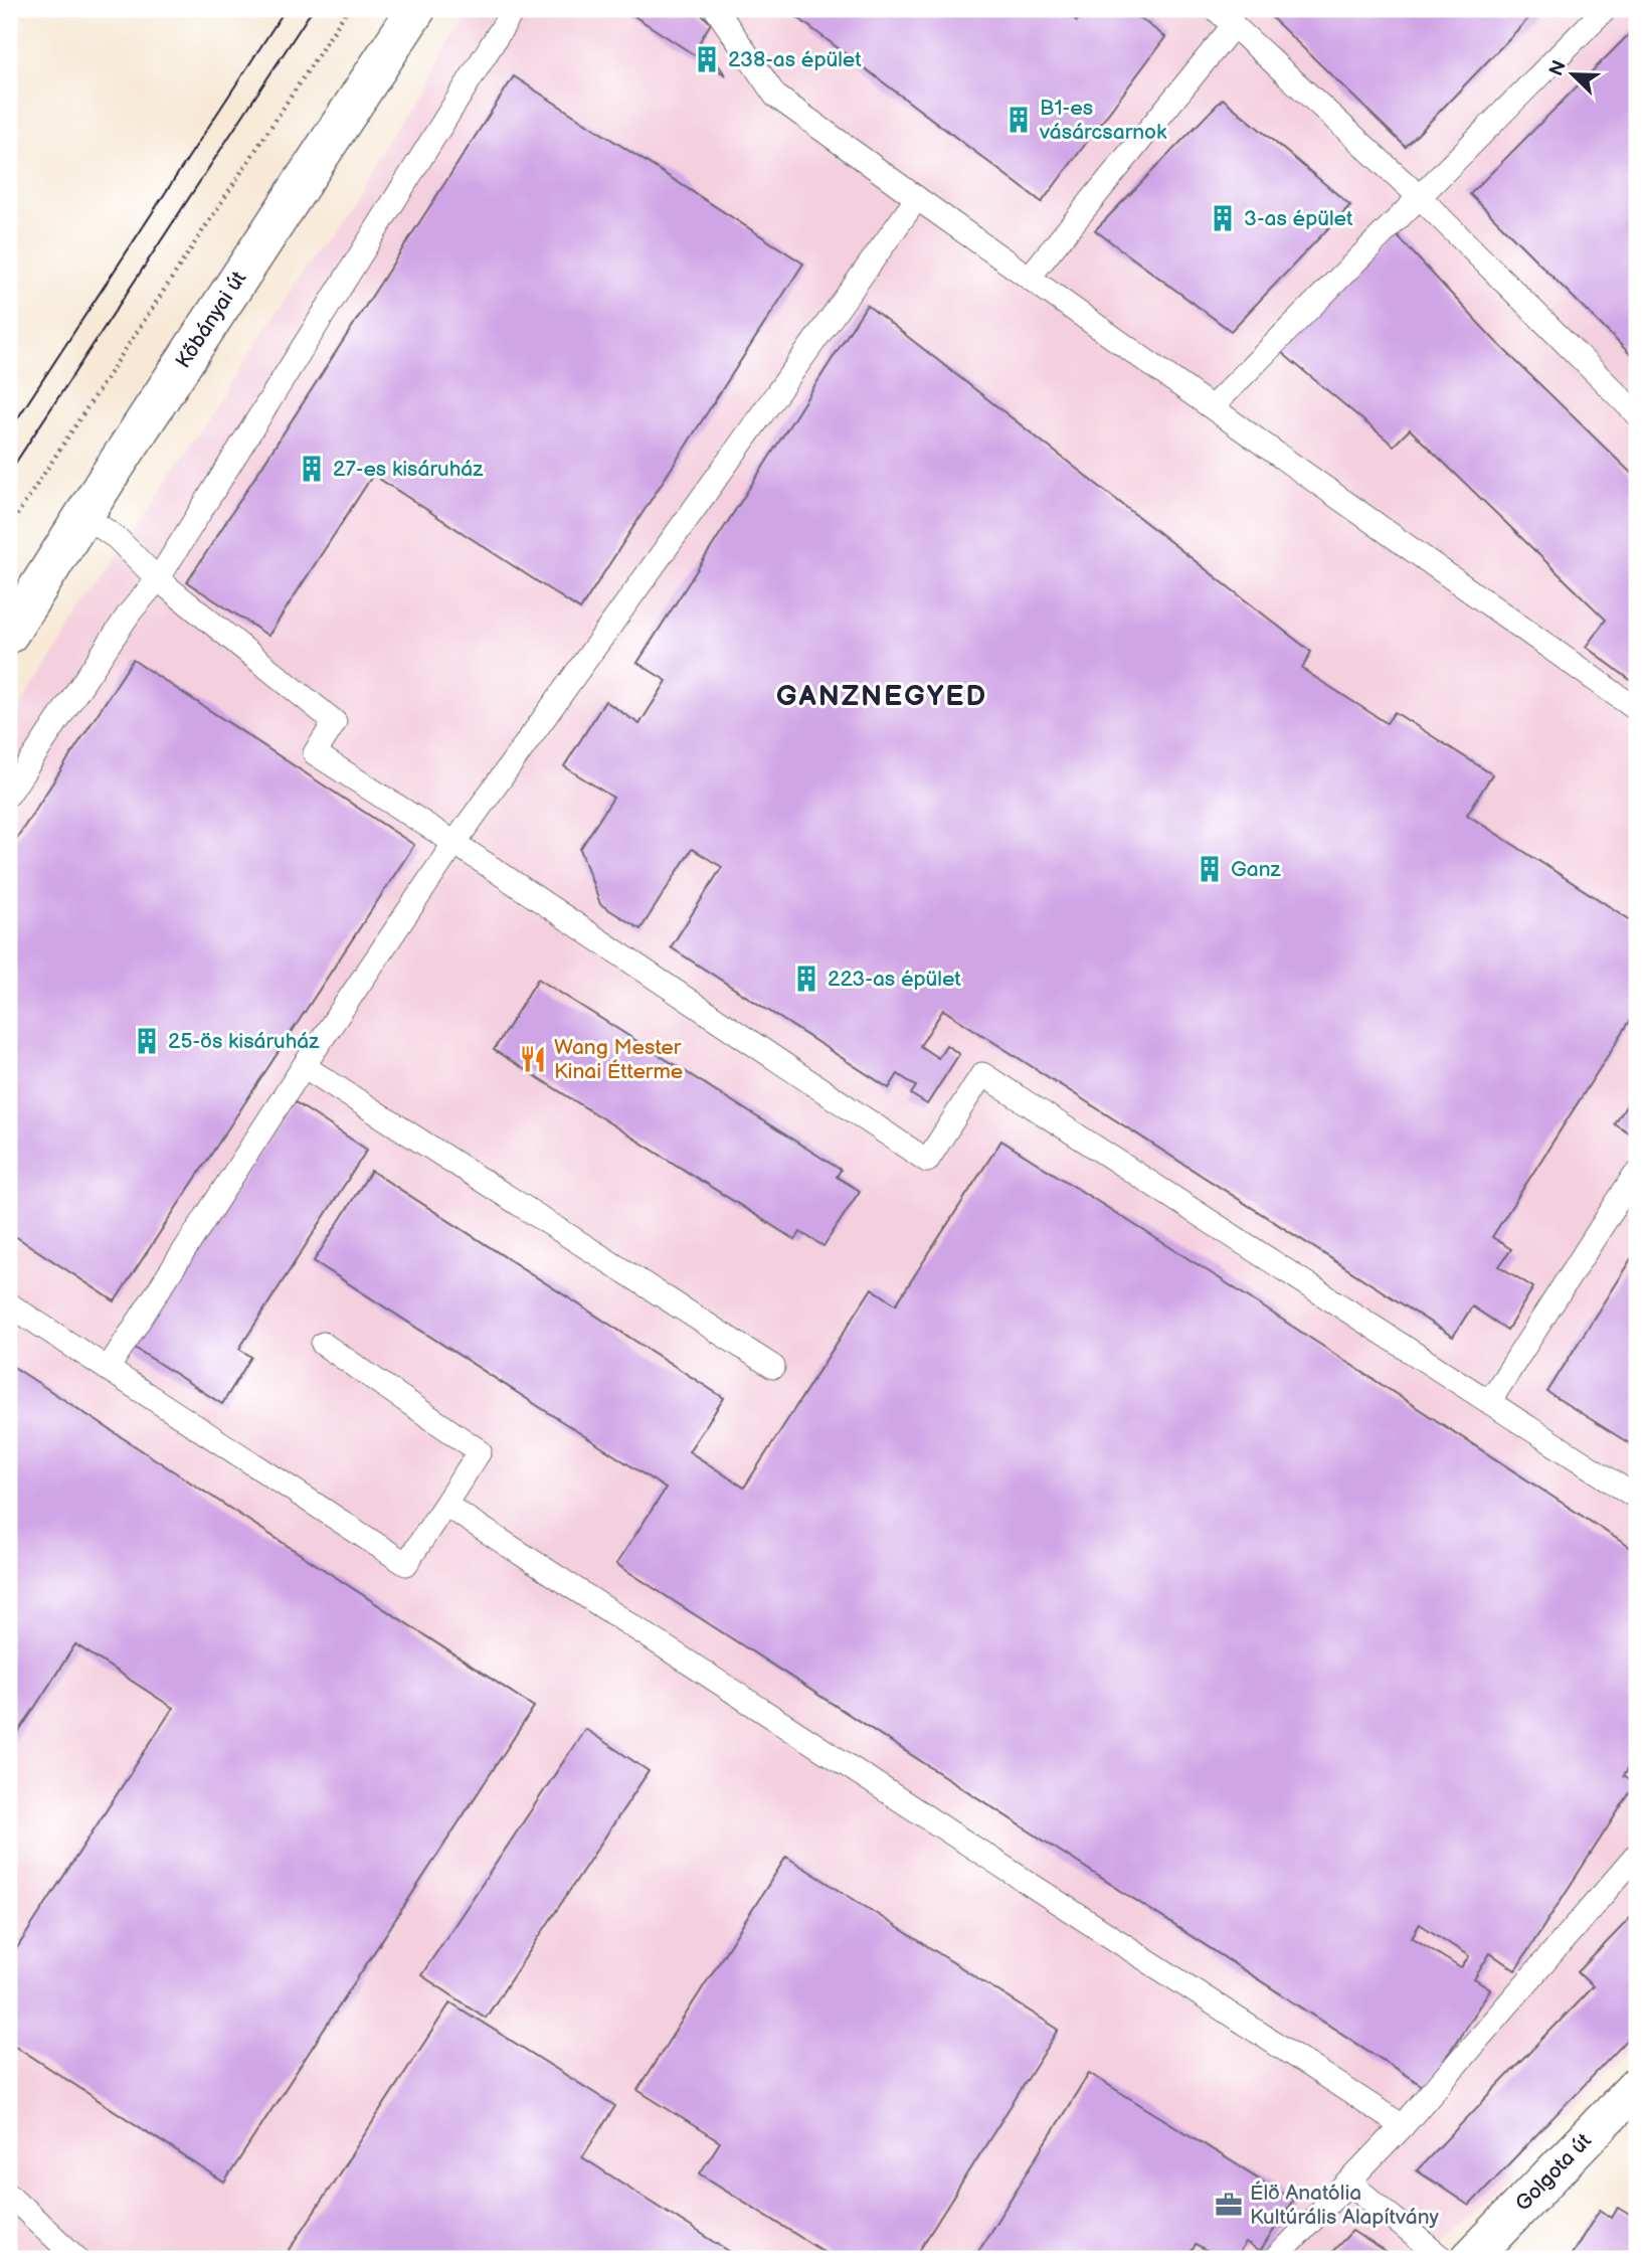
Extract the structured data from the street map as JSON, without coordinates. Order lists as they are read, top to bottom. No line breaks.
{"streets":{"main road":["Kőbányai út","Golgota út"]},"districts":["GANZNEGYED"],"places":{"building":["238-as épület","B1-es vásárcsarnok","3-as épület","27-es kisáruház","Ganz","223-as épület","25-ös kisáruház"],"restaurant":["Wang Mester Kinai Étterme"],"office":["Élö Anatólia Kultúrális Alapítvány"]},"north":"top left"}
